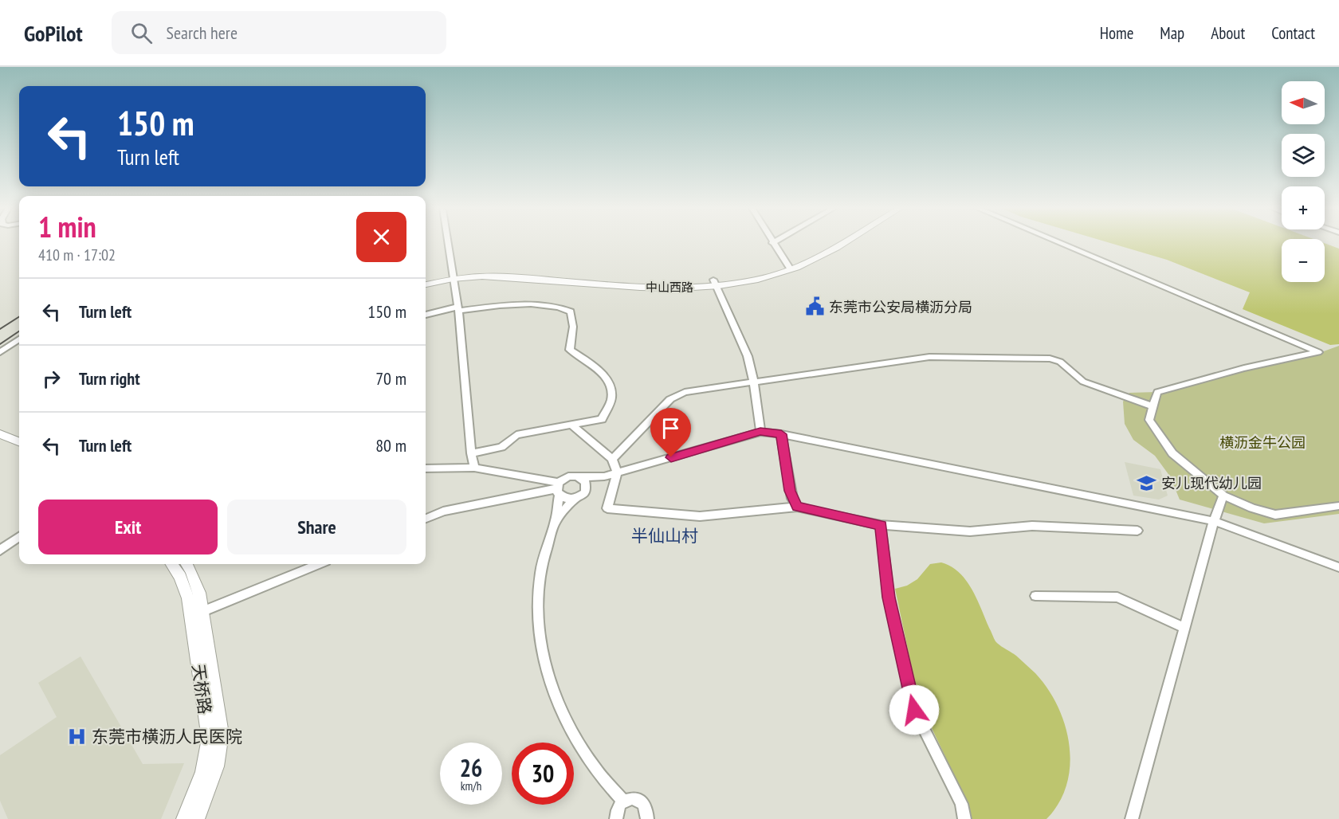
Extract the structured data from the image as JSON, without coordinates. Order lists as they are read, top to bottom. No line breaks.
{"streets":{"main road":["中山西路","天桥路"]},"districts":["半仙山村"],"parks":["横沥金牛公园"],"places":{"public building":["东莞市公安局横沥分局"],"school or university":["安儿现代幼儿园"],"hospital":["东莞市横沥人民医院"]},"north":"left","page":{"header":"GoPilot","search":"Search here","nav":["Home","Map","About","Contact"],"map_buttons":["+","−"],"turn":["150 m","Turn left"],"heading":["1 min","410 m · 17:02"],"list":[{"name":"Turn left","value":"150 m"},{"name":"Turn right","value":"70 m"},{"name":"Turn left","value":"80 m"}],"buttons":["Exit","Share"],"speed":"26 km/h","limit":"30"}}
